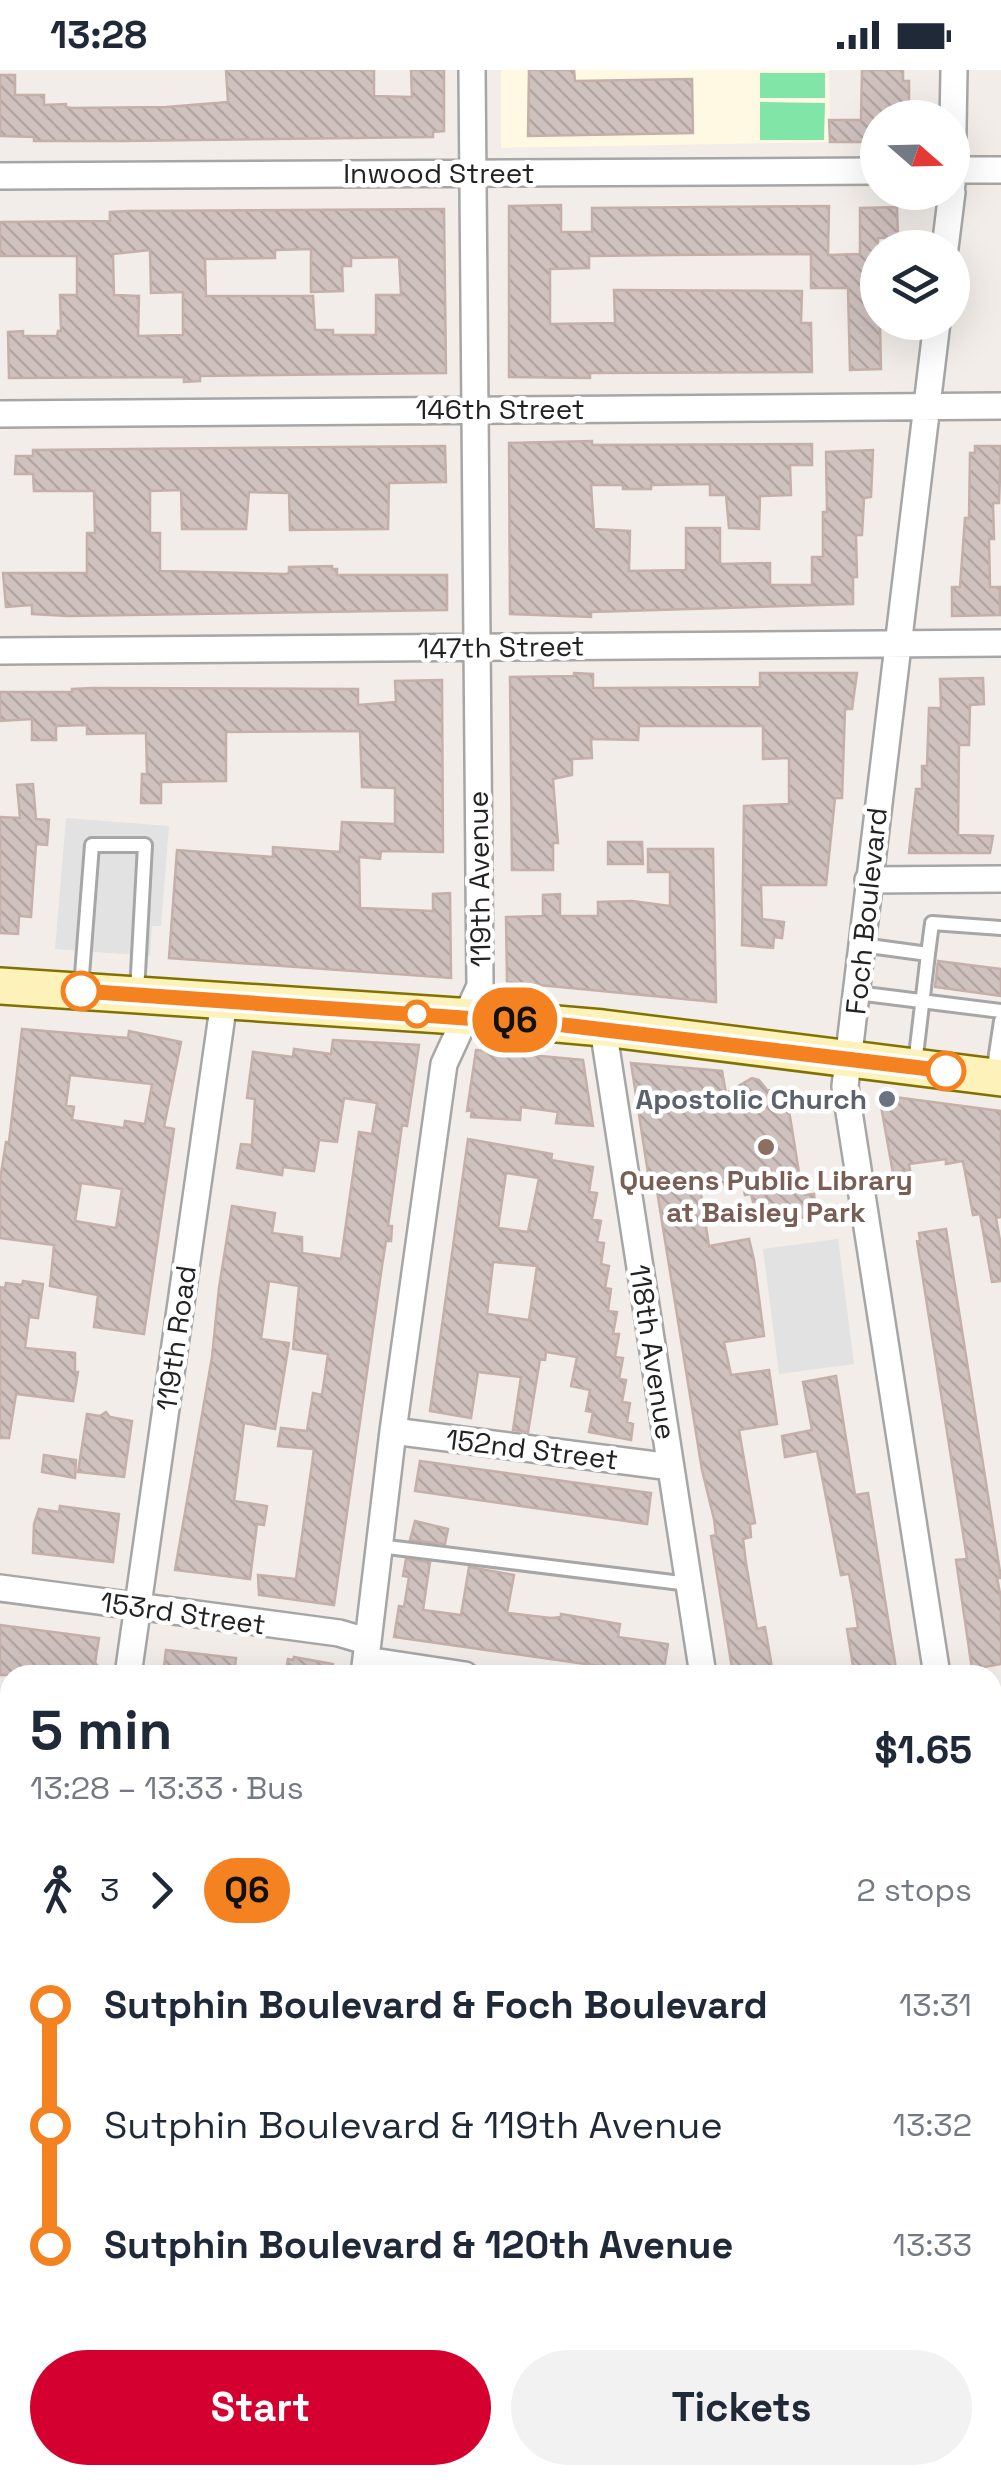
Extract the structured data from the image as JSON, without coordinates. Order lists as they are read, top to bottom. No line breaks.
{"streets":{"street":["Inwood Street","146th Street","147th Street","119th Avenue","Foch Boulevard","119th Road","118th Avenue","152nd Street","153rd Street"]},"crossings":[["Inwood Street","119th Avenue"],["146th Street","119th Avenue"],["146th Street","Foch Boulevard"],["147th Street","119th Avenue"],["147th Street","Foch Boulevard"],["119th Avenue","152nd Street"],["119th Avenue","153rd Street"],["119th Road","153rd Street"],["118th Avenue","152nd Street"]],"places":["Apostolic Church","Queens Public Library at Baisley Park"],"lines":["bus line Q6"],"north":"right","page":{"status":"13:28","on_map":"Q6","heading":["5 min","13:28 – 13:33 · Bus","$1.65"],"legs":["3","Q6","2 stops"],"list":[{"name":"Sutphin Boulevard & Foch Boulevard","value":"13:31"},{"name":"Sutphin Boulevard & 119th Avenue","value":"13:32"},{"name":"Sutphin Boulevard & 120th Avenue","value":"13:33"}],"buttons":["Start","Tickets"]}}
